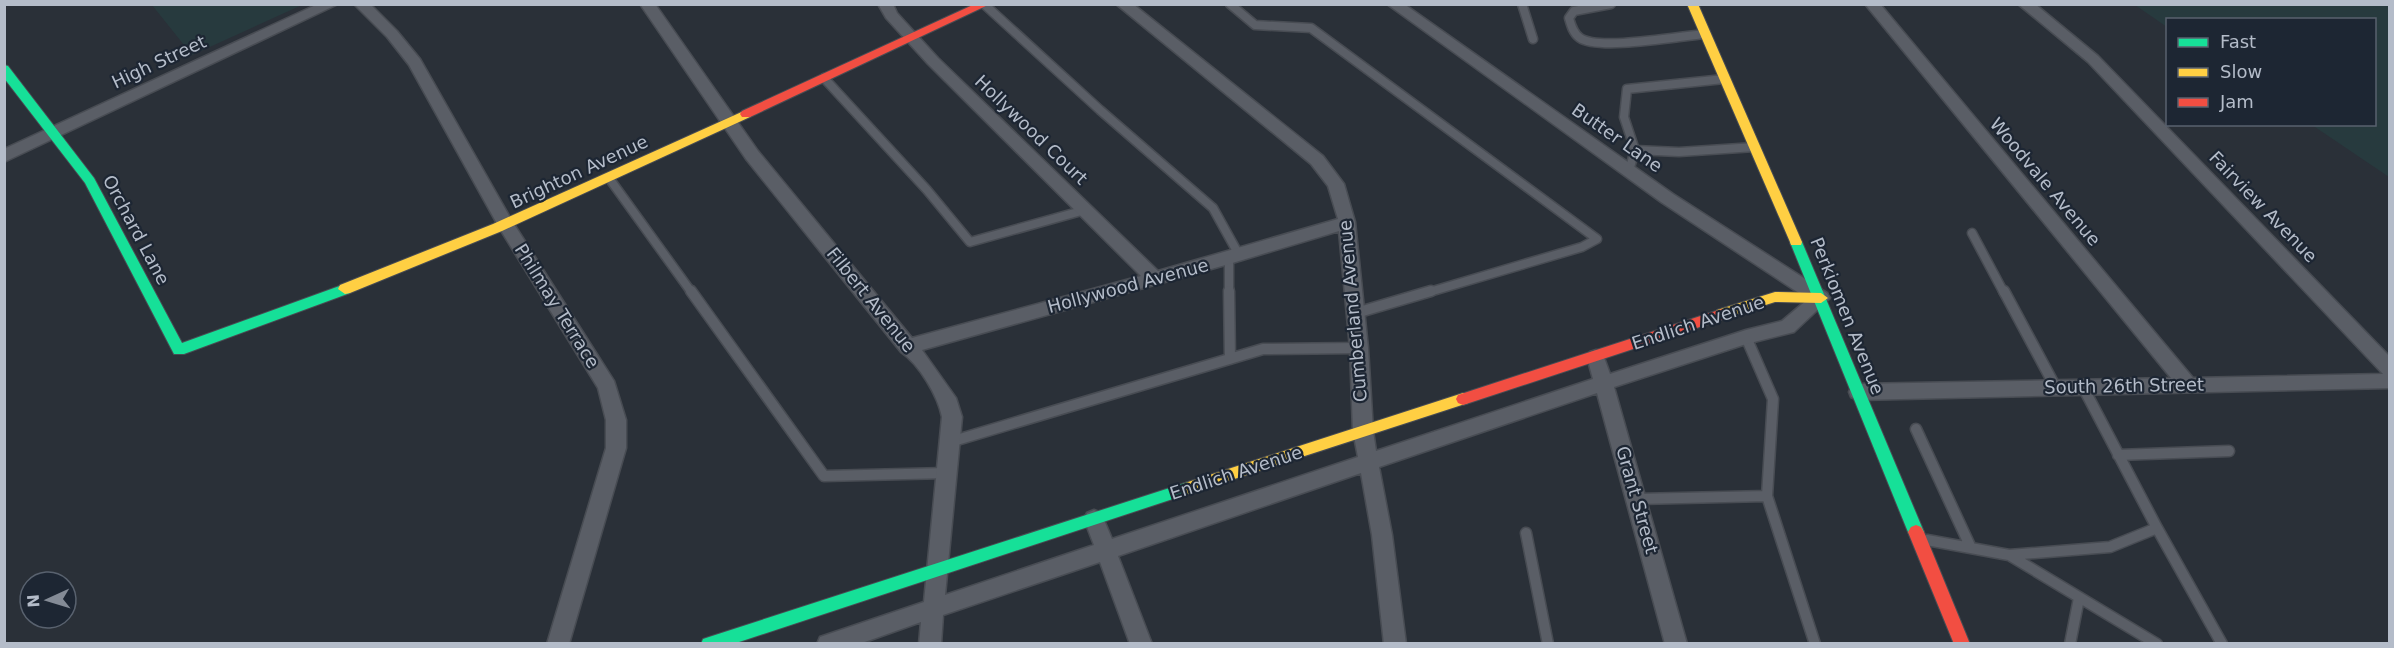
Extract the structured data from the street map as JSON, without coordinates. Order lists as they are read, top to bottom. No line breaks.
{"streets":{"street":["High Street","Hollywood Court","Butter Lane","Brighton Avenue","Woodvale Avenue","Fairview Avenue","Orchard Lane","Hollywood Avenue","Filbert Avenue","Philmay Terrace","Cumberland Avenue","Perkiomen Avenue","Endlich Avenue","South 26th Street","Grant Street"]},"crossings":[["High Street","Orchard Lane"],["Hollywood Court","Brighton Avenue"],["Hollywood Court","Hollywood Avenue"],["Butter Lane","Perkiomen Avenue"],["Butter Lane","Endlich Avenue"],["Brighton Avenue","Orchard Lane"],["Brighton Avenue","Filbert Avenue"],["Brighton Avenue","Philmay Terrace"],["Woodvale Avenue","South 26th Street"],["Hollywood Avenue","Filbert Avenue"],["Hollywood Avenue","Cumberland Avenue"],["Filbert Avenue","Endlich Avenue"],["Cumberland Avenue","Endlich Avenue"],["Perkiomen Avenue","Endlich Avenue"],["Perkiomen Avenue","South 26th Street"],["Endlich Avenue","Grant Street"]],"legend":["Fast","Slow","Jam"],"north":"left"}
